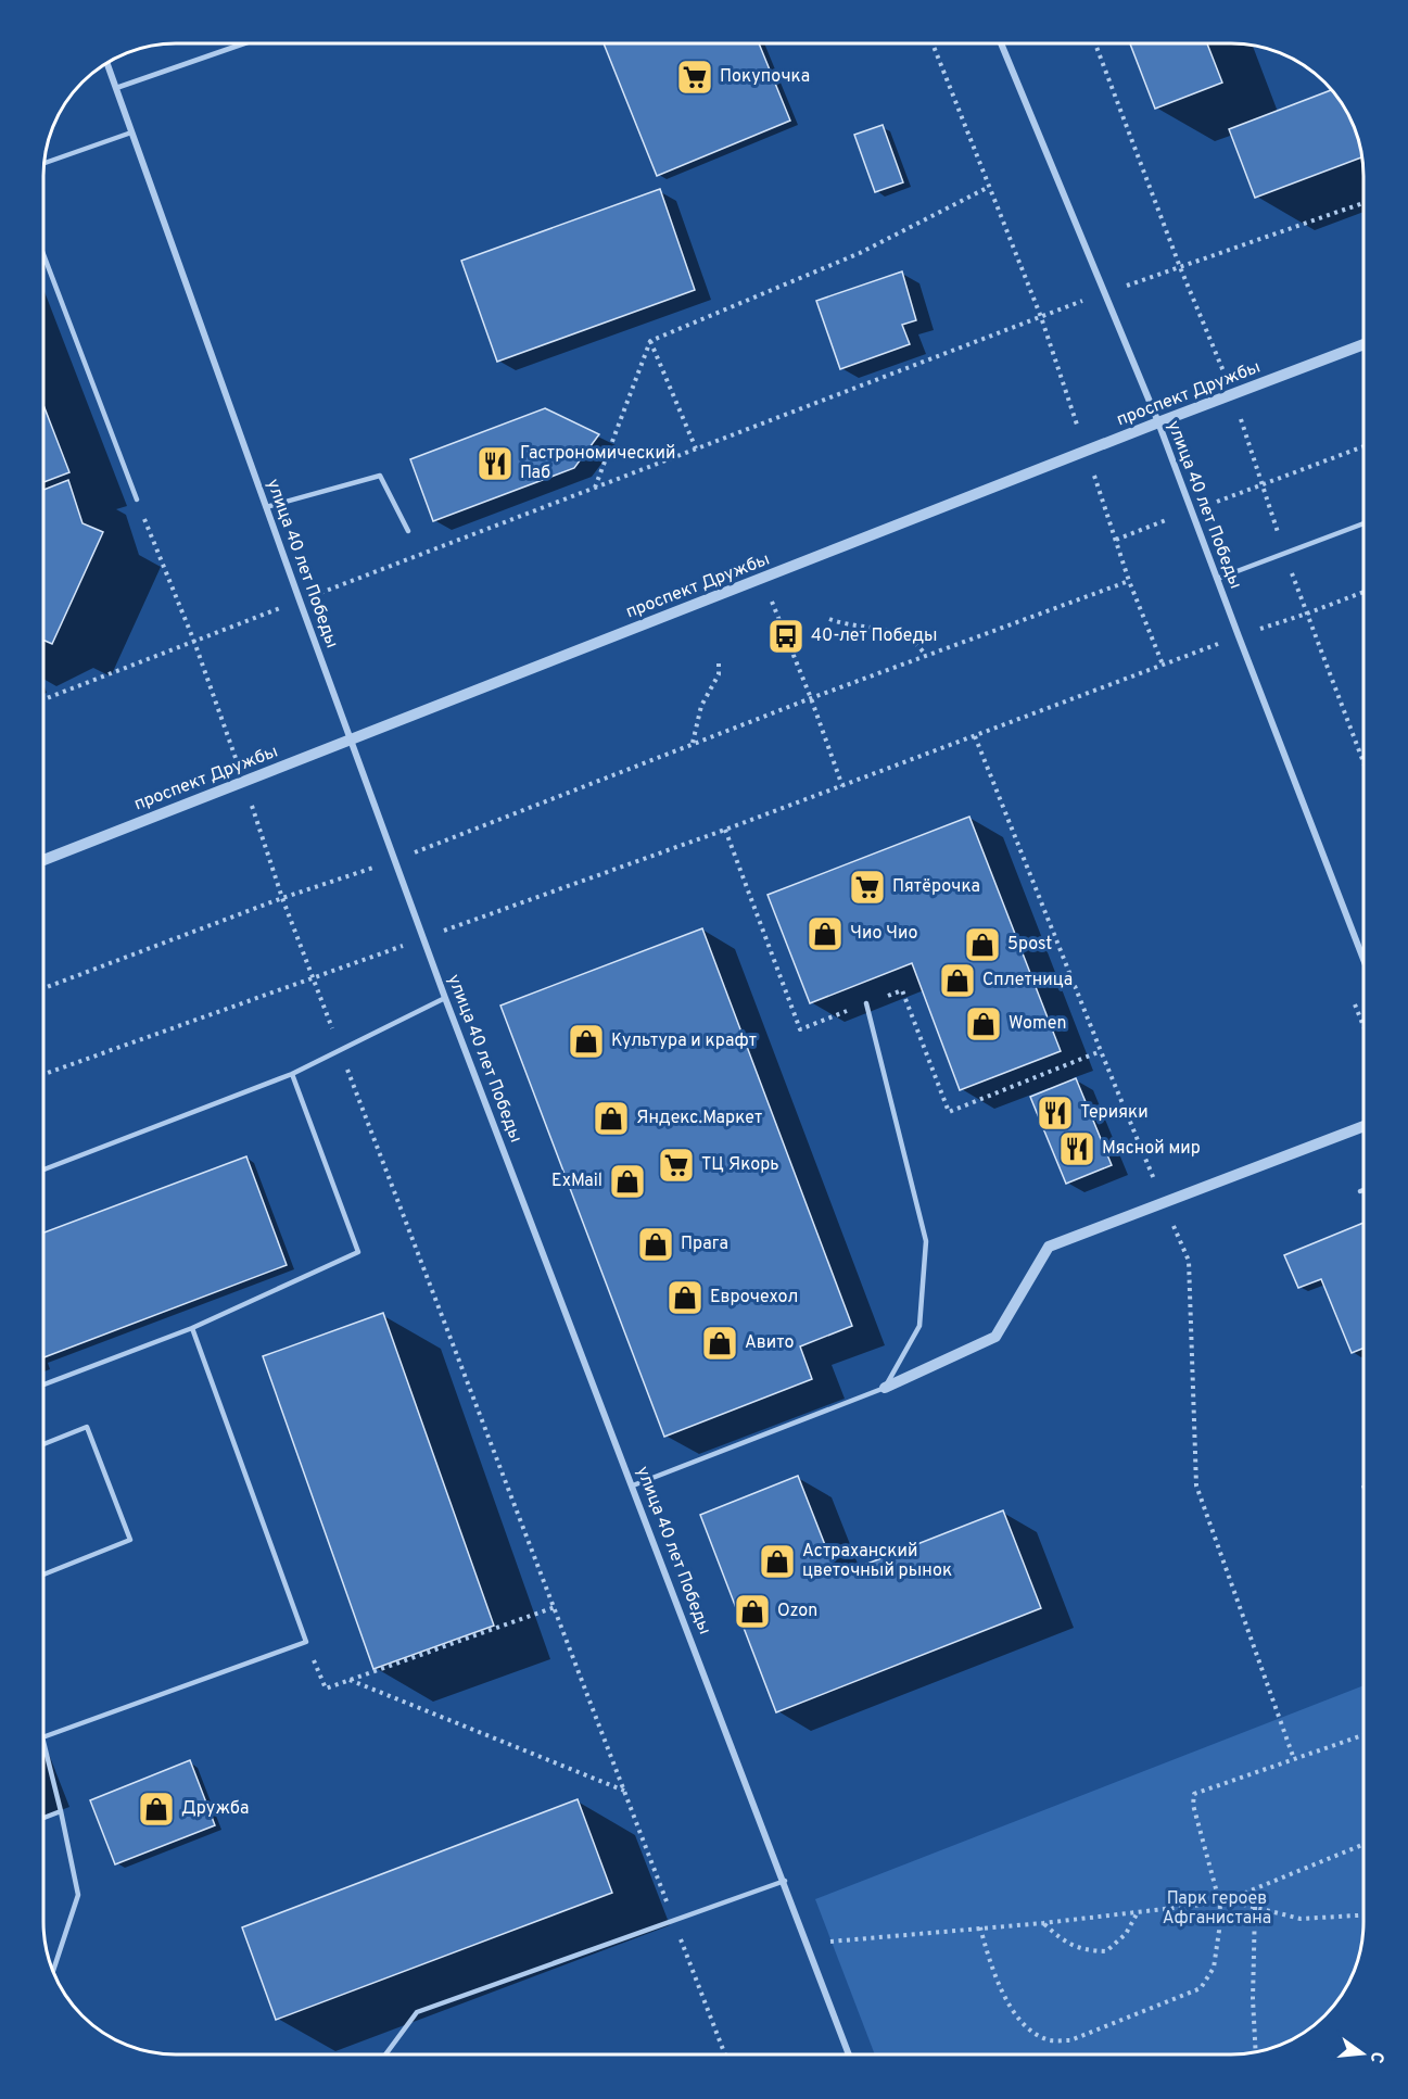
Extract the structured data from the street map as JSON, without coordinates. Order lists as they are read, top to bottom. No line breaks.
{"streets":{"street":["проспект Дружбы","улица 40 лет Победы"]},"crossings":[["проспект Дружбы","улица 40 лет Победы"]],"parks":["Парк героев Афганистана"],"places":{"supermarket":["Покупочка","Пятёрочка","ТЦ Якорь"],"restaurant":["Гастрономический Паб","Терияки","Мясной мир"],"bus stop":["40-лет Победы"],"shop":["Чио Чио","5post","Сплетница","Women","Культура и крафт","Яндекс.Маркет","ExMail","Прага","Еврочехол","Авито","Астраханский цветочный рынок","Ozon","Дружба"]},"north":"right"}
